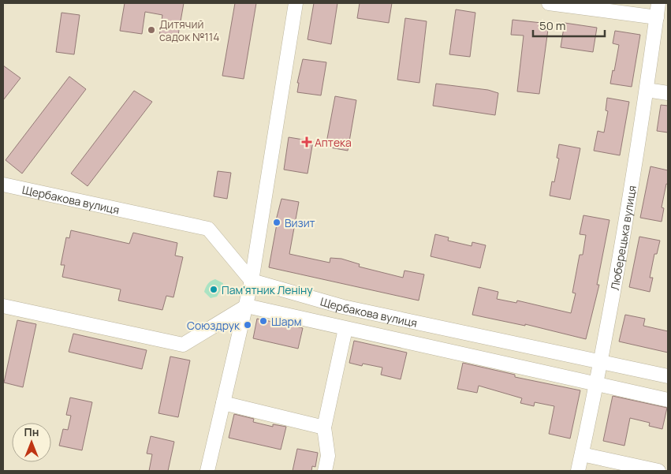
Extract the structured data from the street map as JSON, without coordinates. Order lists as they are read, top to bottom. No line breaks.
{"streets":{"street":["Щербакова вулиця","Люберецька вулиця"]},"crossings":[["Щербакова вулиця","Люберецька вулиця"]],"places":{"other":["Дитячий садок №114","Визит","Пам'ятник Леніну","Шарм","Союздрук"],"health":["Аптека"]},"scale_bar":"50 m","north":"top"}
